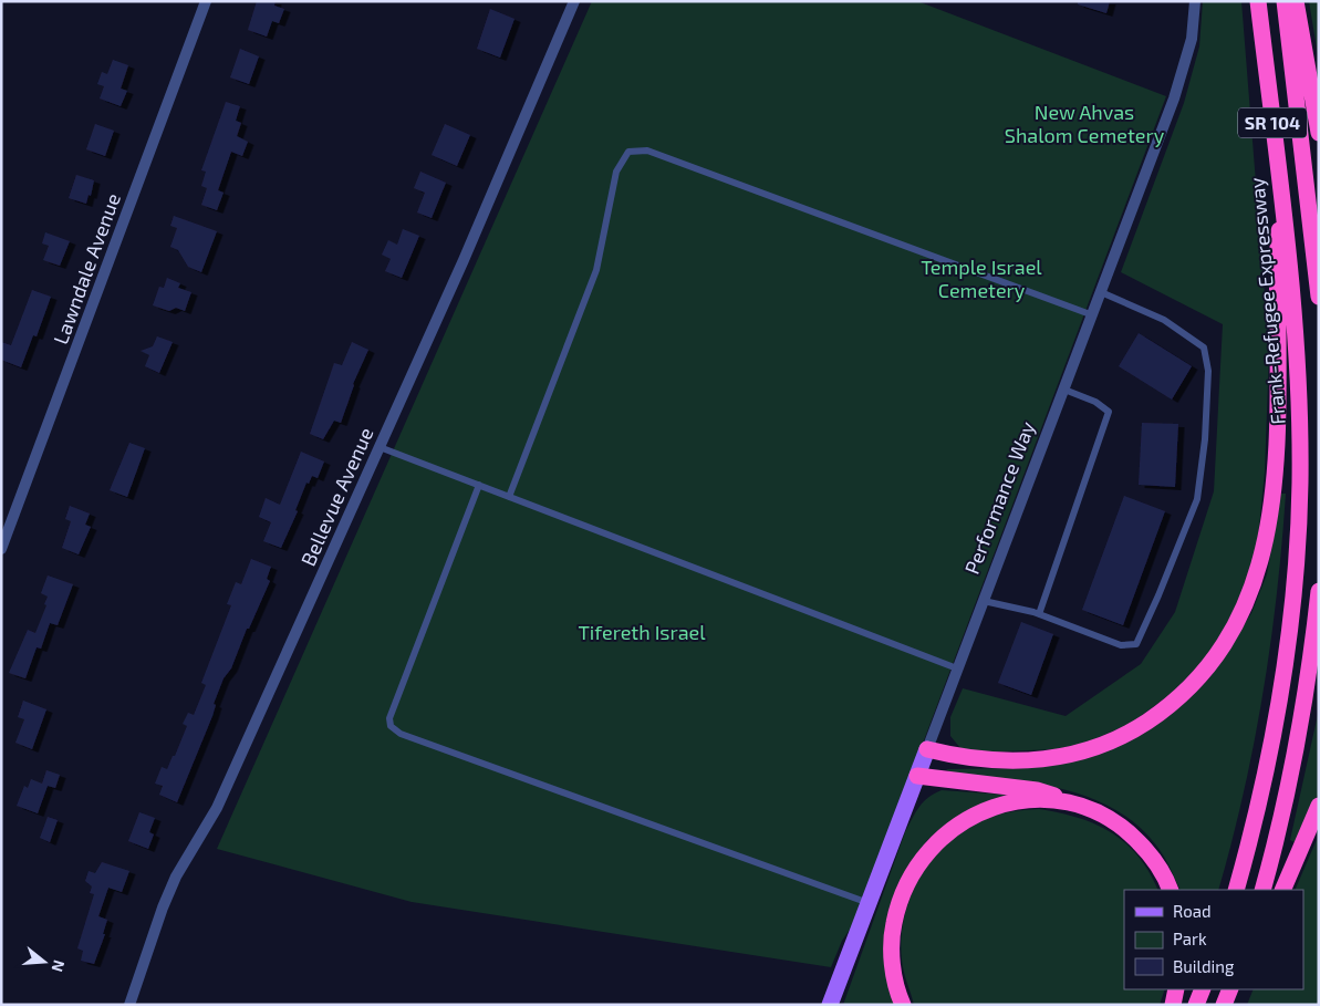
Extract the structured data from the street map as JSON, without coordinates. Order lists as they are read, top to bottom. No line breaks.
{"streets":{"highway":["SR 104","Frank-Refugee Expressway"],"main road":["Performance Way"],"street":["Lawndale Avenue","Bellevue Avenue"]},"parks":["New Ahvas Shalom Cemetery","Temple Israel Cemetery","Tifereth Israel"],"legend":["Road","Park","Building"],"north":"right"}
